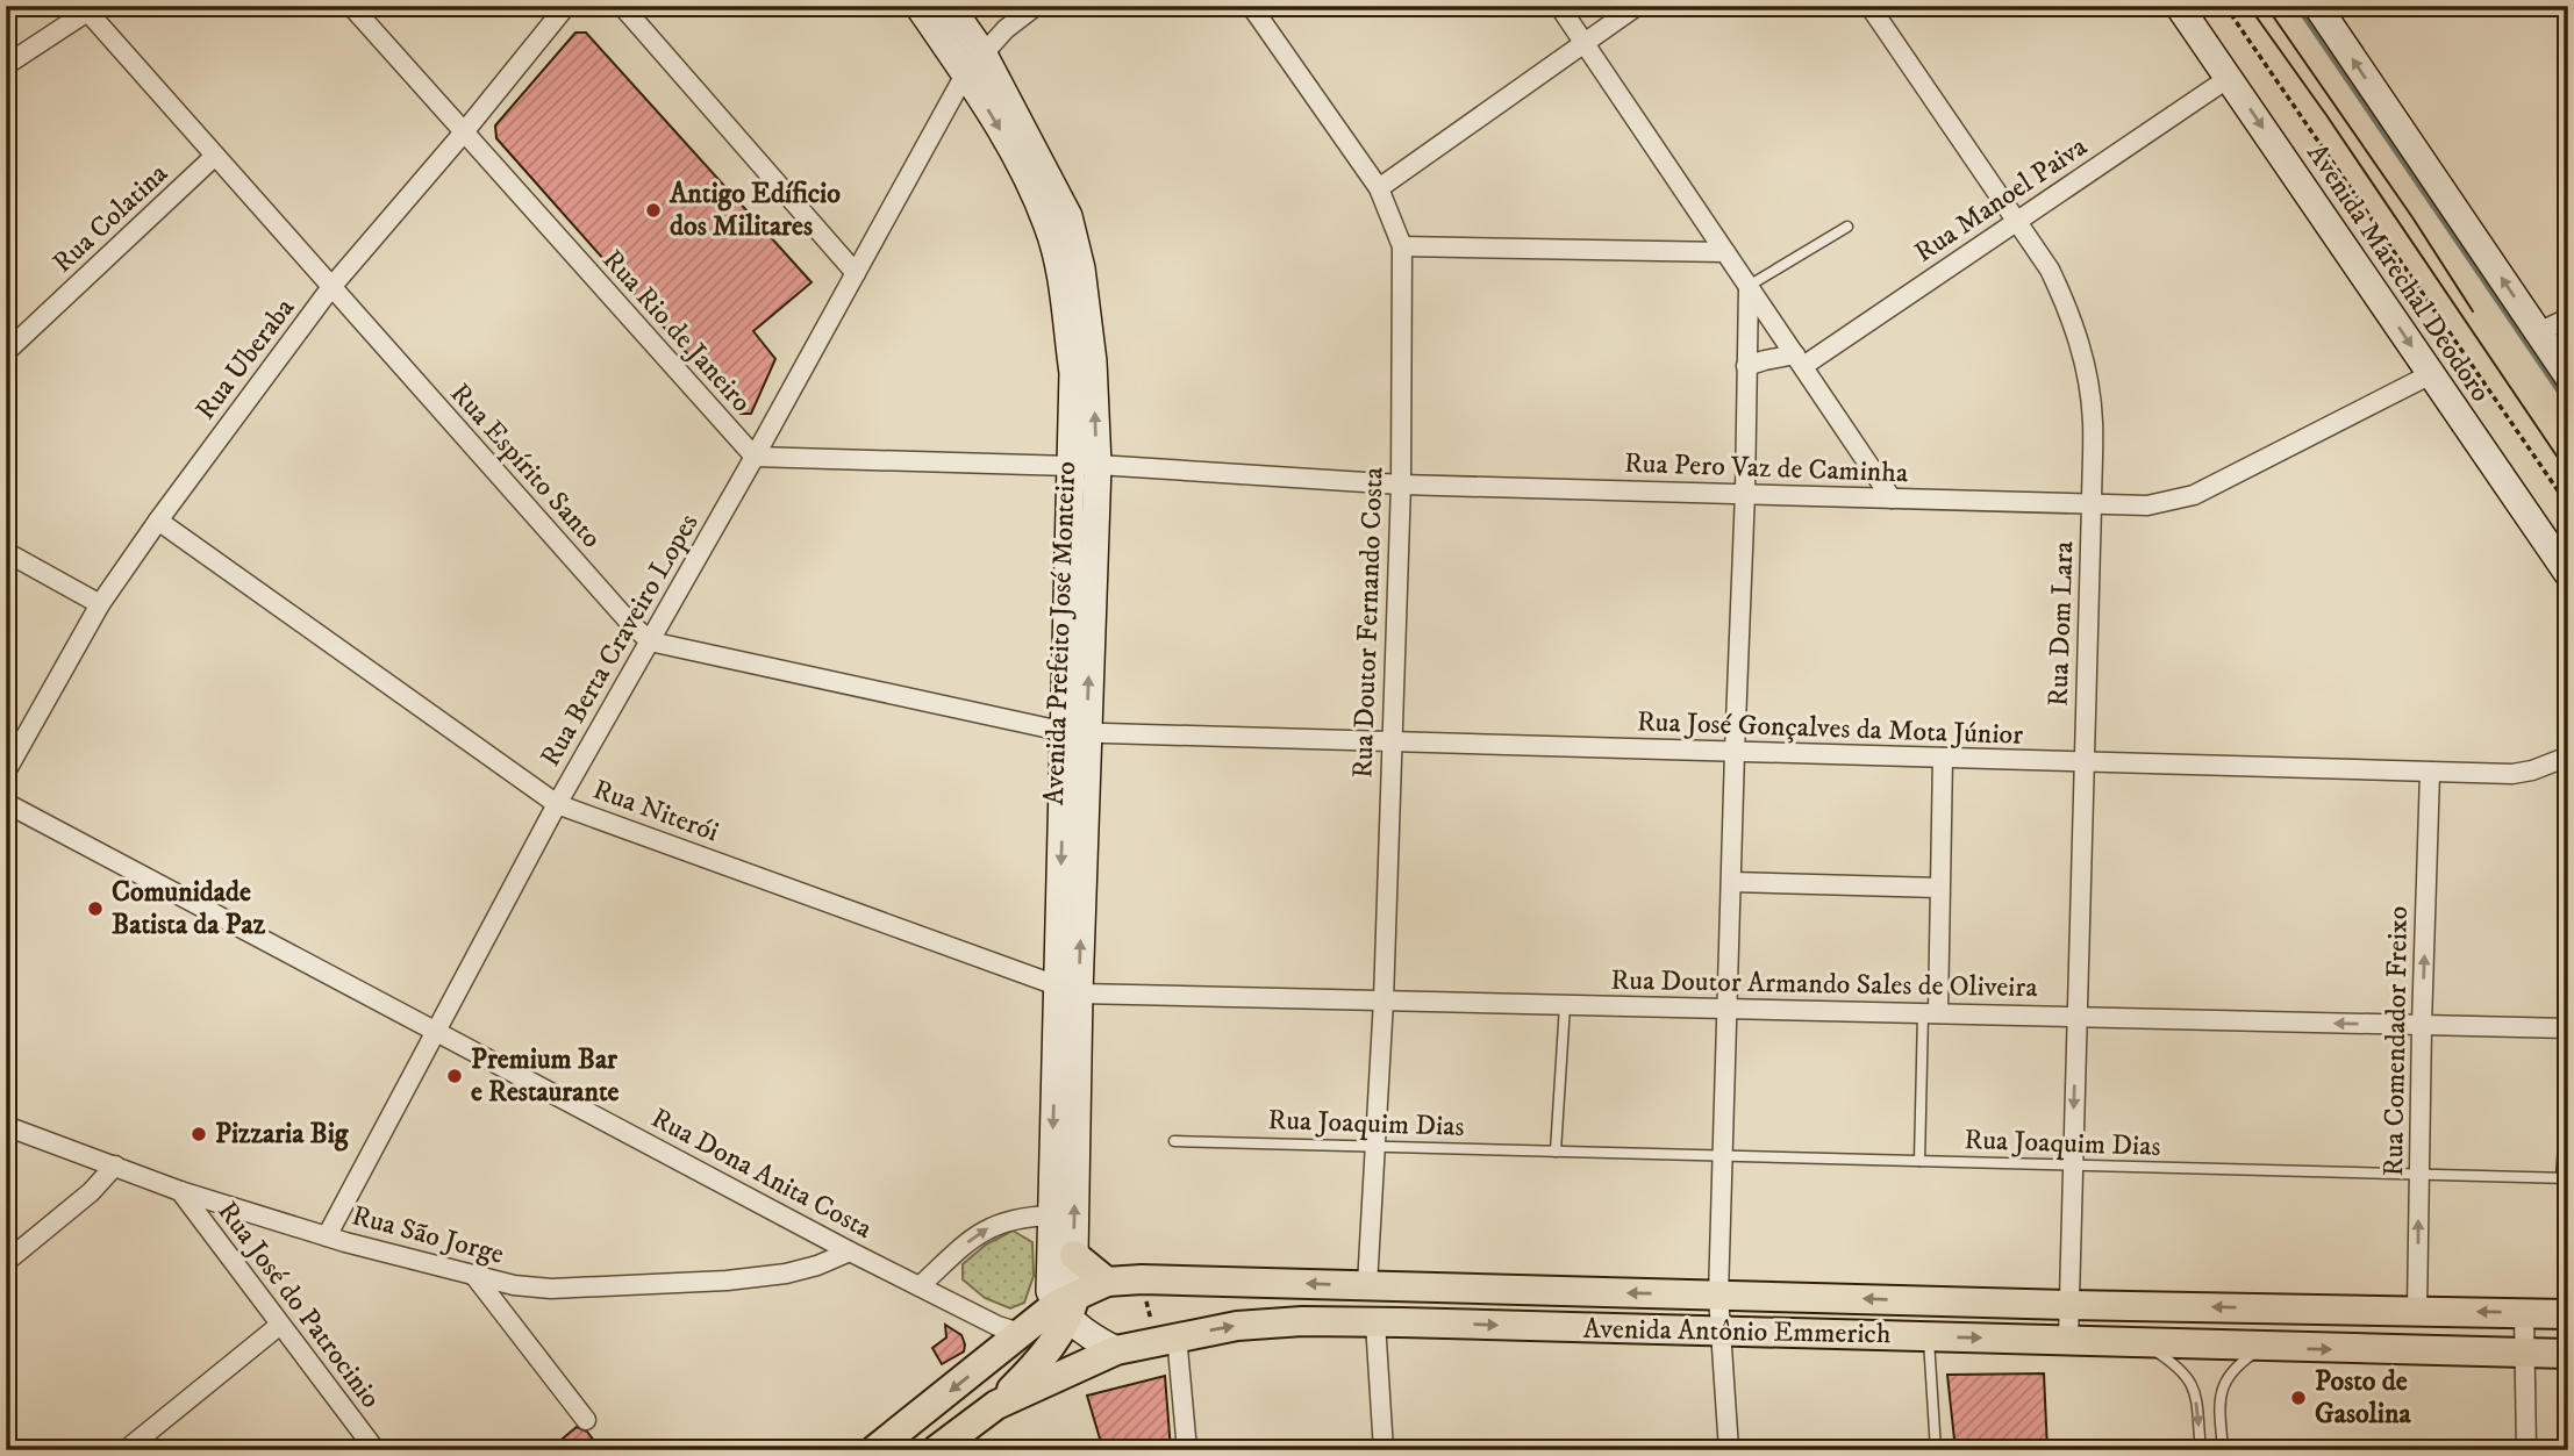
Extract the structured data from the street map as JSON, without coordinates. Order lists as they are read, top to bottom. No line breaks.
{"streets":{"main road":["Avenida Marechal Deodoro","Avenida Prefeito José Monteiro","Avenida Antônio Emmerich"],"street":["Rua Manoel Paiva","Rua Colatina","Rua Rio de Janeiro","Rua Uberaba","Rua Espírito Santo","Rua Pero Vaz de Caminha","Rua Doutor Fernando Costa","Rua Dom Lara","Rua Berta Craveiro Lopes","Rua José Gonçalves da Mota Júnior","Rua Niterói","Rua Doutor Armando Sales de Oliveira","Rua Comendador Freixo","Rua Dona Anita Costa","Rua São Jorge","Rua José do Patrocinio"],"lane":["Rua Joaquim Dias"]},"crossings":[["Rua Manoel Paiva","Avenida Marechal Deodoro"],["Rua Manoel Paiva","Rua Dom Lara"],["Rua Colatina","Rua Espírito Santo"],["Avenida Marechal Deodoro","Rua Pero Vaz de Caminha"],["Rua Rio de Janeiro","Rua Uberaba"],["Rua Rio de Janeiro","Rua Berta Craveiro Lopes"],["Rua Uberaba","Rua Espírito Santo"],["Rua Uberaba","Rua Niterói"],["Rua Espírito Santo","Rua Berta Craveiro Lopes"],["Rua Pero Vaz de Caminha","Rua Doutor Fernando Costa"],["Rua Pero Vaz de Caminha","Rua Dom Lara"],["Rua Pero Vaz de Caminha","Avenida Prefeito José Monteiro"],["Rua Doutor Fernando Costa","Rua José Gonçalves da Mota Júnior"],["Rua Doutor Fernando Costa","Rua Doutor Armando Sales de Oliveira"],["Rua Doutor Fernando Costa","Rua Joaquim Dias"],["Rua Doutor Fernando Costa","Avenida Antônio Emmerich"],["Rua Dom Lara","Rua José Gonçalves da Mota Júnior"],["Rua Dom Lara","Rua Doutor Armando Sales de Oliveira"],["Rua Dom Lara","Rua Joaquim Dias"],["Rua Dom Lara","Avenida Antônio Emmerich"],["Avenida Prefeito José Monteiro","Rua Berta Craveiro Lopes"],["Avenida Prefeito José Monteiro","Rua José Gonçalves da Mota Júnior"],["Avenida Prefeito José Monteiro","Rua Niterói"],["Avenida Prefeito José Monteiro","Rua Doutor Armando Sales de Oliveira"],["Avenida Prefeito José Monteiro","Avenida Antônio Emmerich"],["Rua Berta Craveiro Lopes","Rua Niterói"],["Rua Berta Craveiro Lopes","Rua Dona Anita Costa"],["Rua Berta Craveiro Lopes","Rua São Jorge"],["Rua José Gonçalves da Mota Júnior","Rua Comendador Freixo"],["Rua Niterói","Rua Doutor Armando Sales de Oliveira"],["Rua Doutor Armando Sales de Oliveira","Rua Comendador Freixo"],["Rua Comendador Freixo","Rua Joaquim Dias"],["Rua Comendador Freixo","Avenida Antônio Emmerich"],["Rua Dona Anita Costa","Rua São Jorge"],["Rua Dona Anita Costa","Avenida Antônio Emmerich"],["Rua São Jorge","Rua José do Patrocinio"]],"one_way":["Rua Comendador Freixo"],"places":["Antigo Edíficio dos Militares","Comunidade Batista da Paz","Premium Bar e Restaurante","Pizzaria Big","Posto de Gasolina"]}
